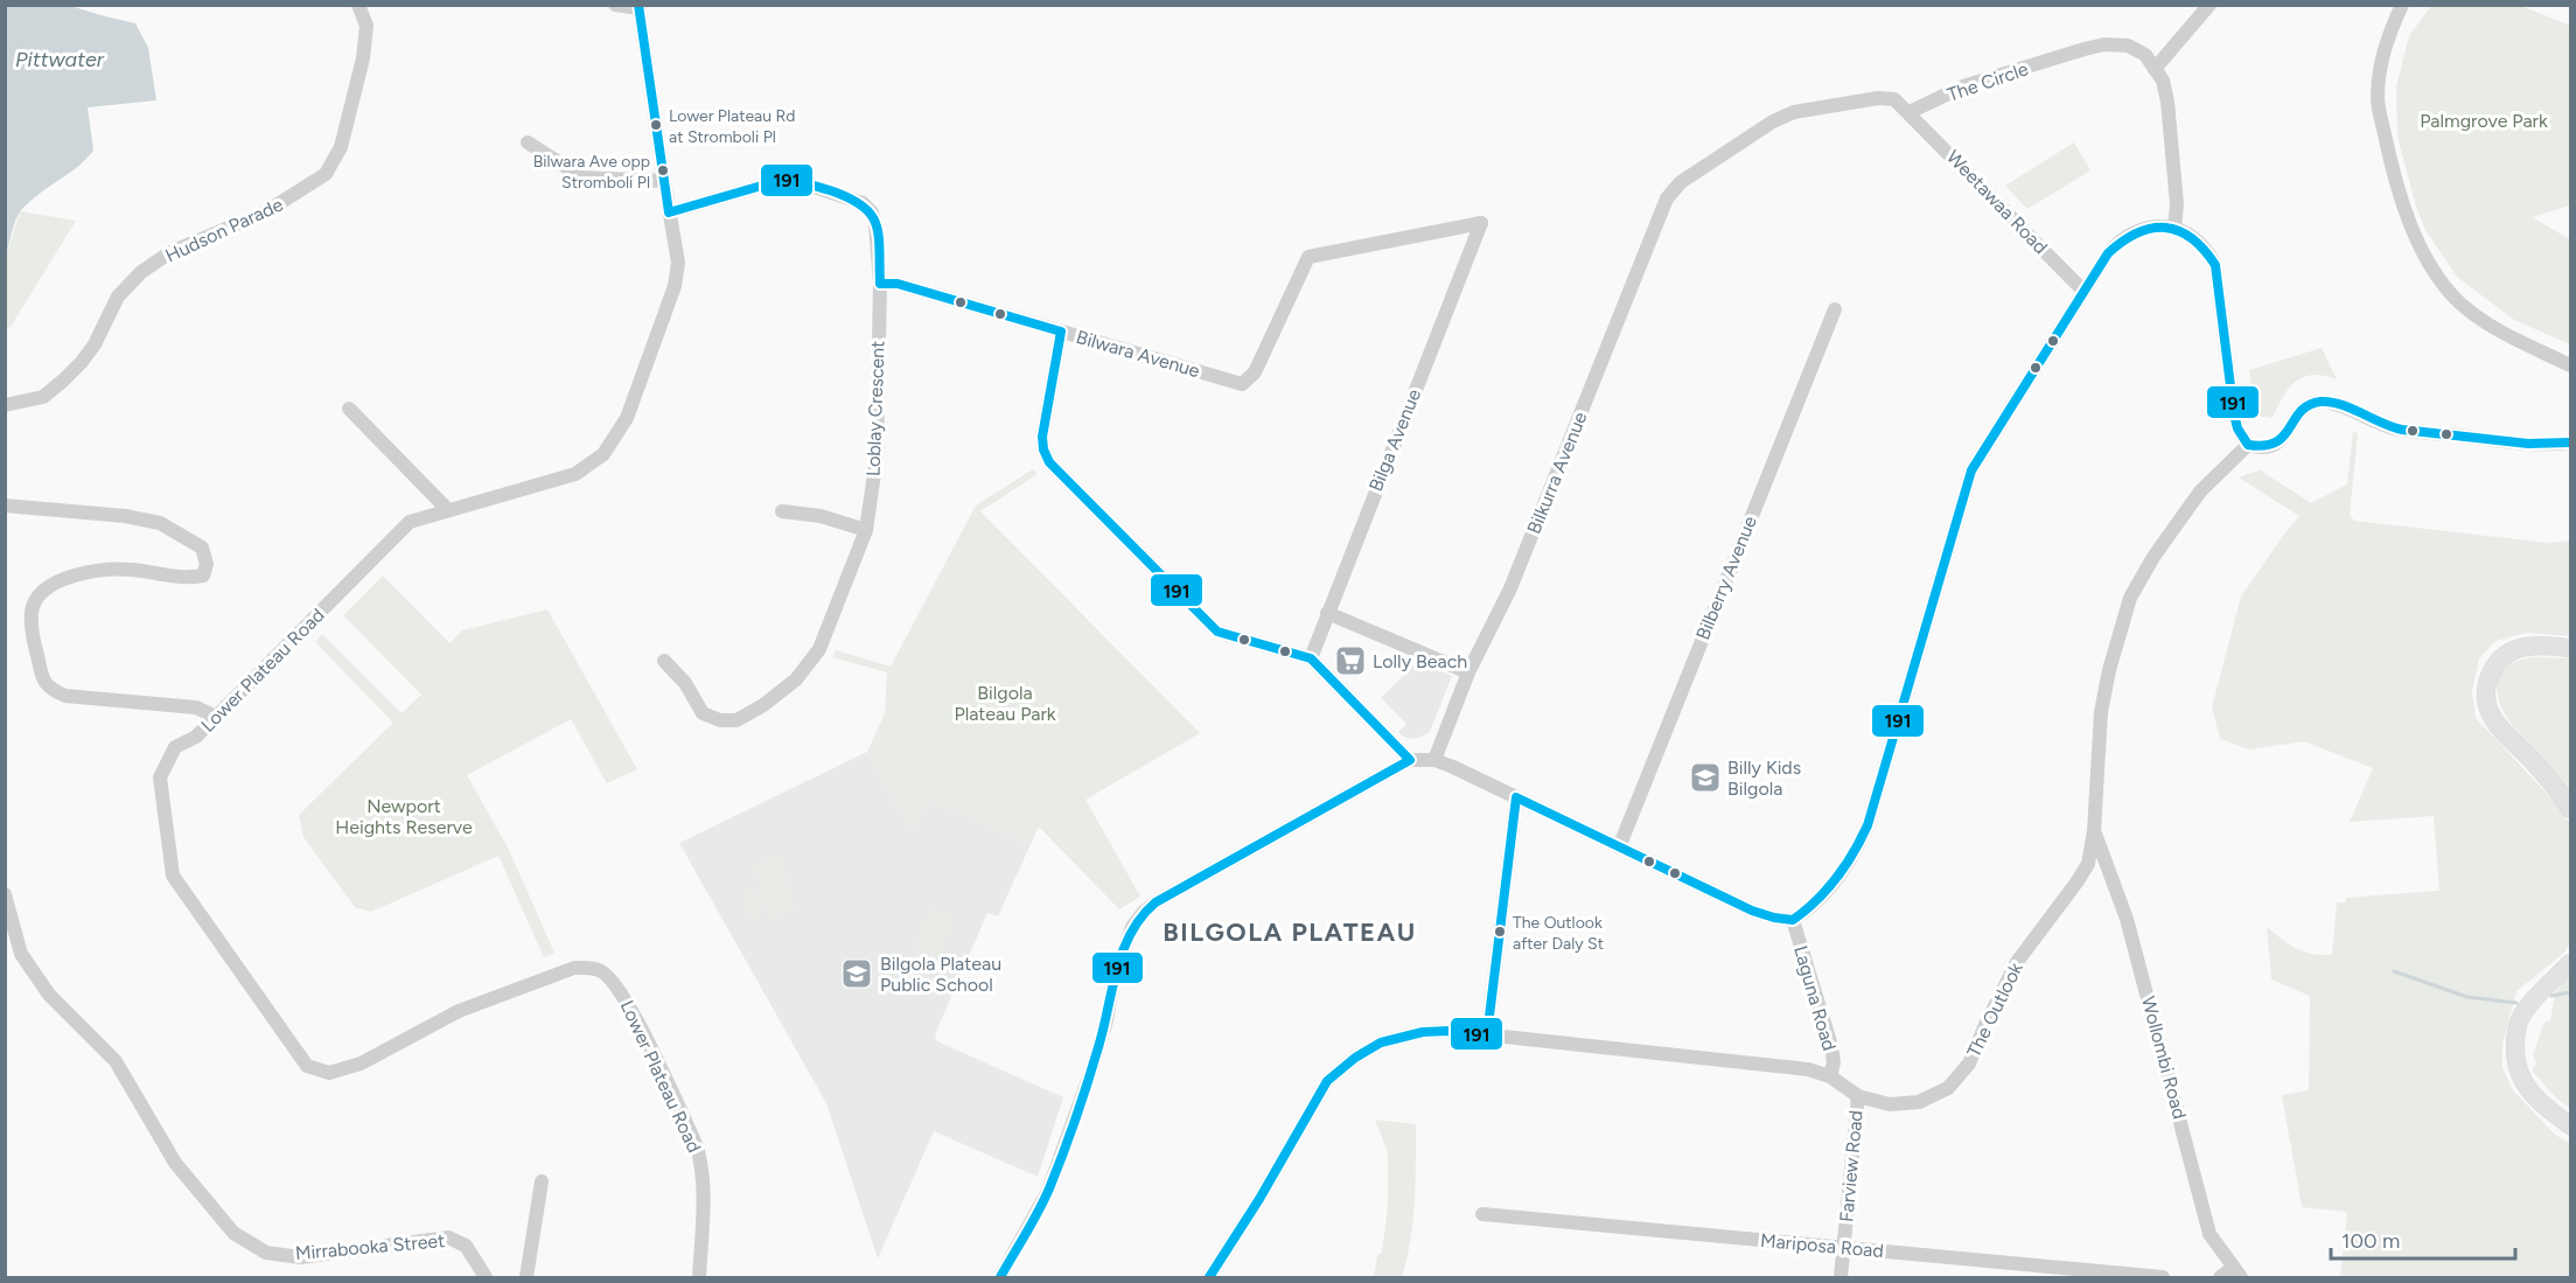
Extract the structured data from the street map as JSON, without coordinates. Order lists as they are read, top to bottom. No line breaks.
{"streets":{"street":["The Circle","Weetawaa Road","Hudson Parade","Bilwara Avenue","Loblay Crescent","Bilga Avenue","Bilkurra Avenue","Bilberry Avenue","Lower Plateau Road","Laguna Road","The Outlook","Wollombi Road","Farview Road","Mariposa Road","Mirrabooka Street"]},"crossings":[["The Circle","Weetawaa Road"],["The Circle","Bilkurra Avenue"],["Weetawaa Road","Bilkurra Avenue"],["Bilwara Avenue","Loblay Crescent"],["Bilwara Avenue","Bilga Avenue"],["Laguna Road","The Outlook"],["The Outlook","Wollombi Road"],["The Outlook","Farview Road"],["Farview Road","Mariposa Road"]],"districts":["BILGOLA PLATEAU"],"water":["Pittwater"],"parks":["Palmgrove Park","Bilgola Plateau Park","Newport Heights Reserve"],"places":{"other":["Lower Plateau Rd at Stromboli Pl","Bilwara Ave opp Stromboli Pl","The Outlook after Daly St"],"supermarket":["Lolly Beach"],"school or university":["Billy Kids Bilgola","Bilgola Plateau Public School"]},"lines":["transit line 191"],"scale_bar":"100 m"}
